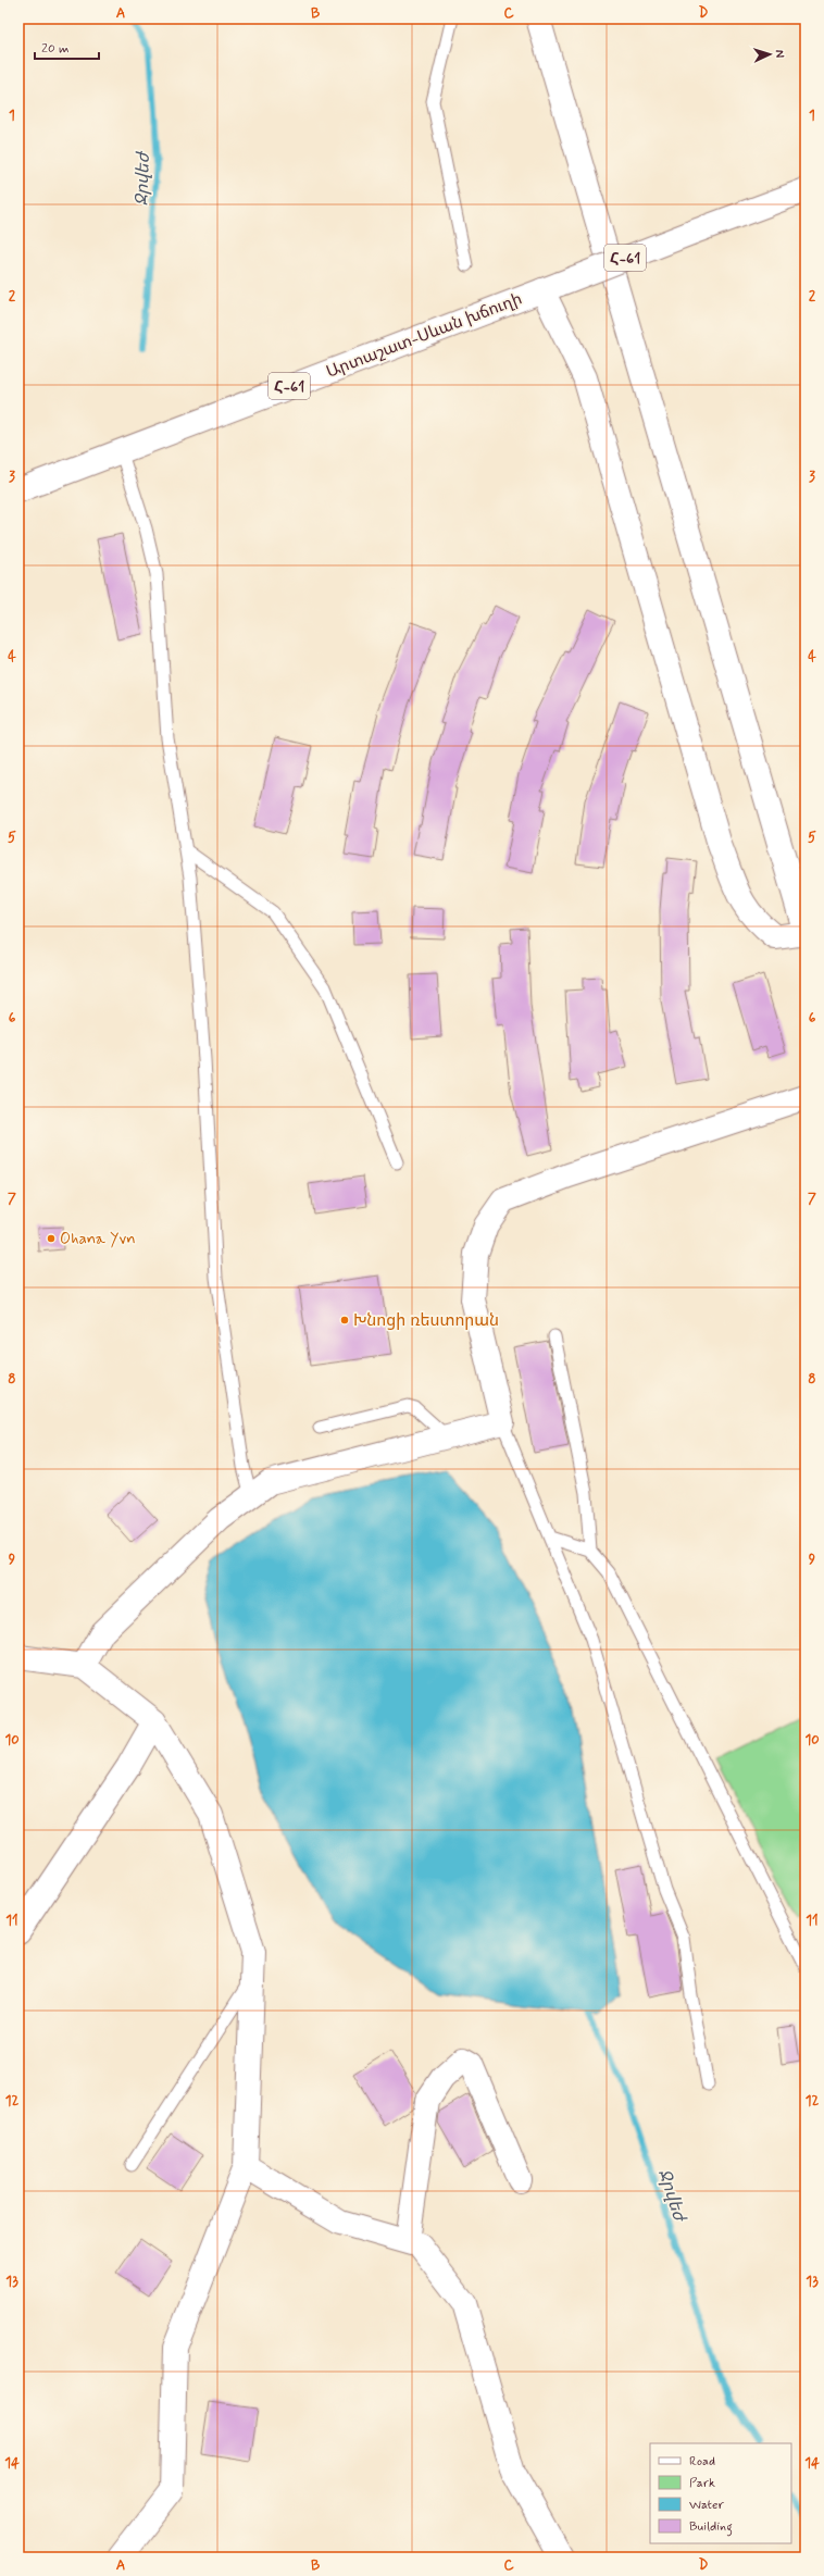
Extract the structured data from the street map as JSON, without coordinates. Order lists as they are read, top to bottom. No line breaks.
{"streets":{"street":["Հ-61","Արտաշատ-Սևան խճուղի"]},"water":["Ջրվեժ"],"places":["Ohana Yvn","Խնոցի ռեստորան"],"legend":["Road","Park","Water","Building"],"scale_bar":"20 m","north":"right","grid":{"columns":["A","B","C","D"],"rows":["1","2","3","4","5","6","7","8","9","10","11","12","13","14"]}}
